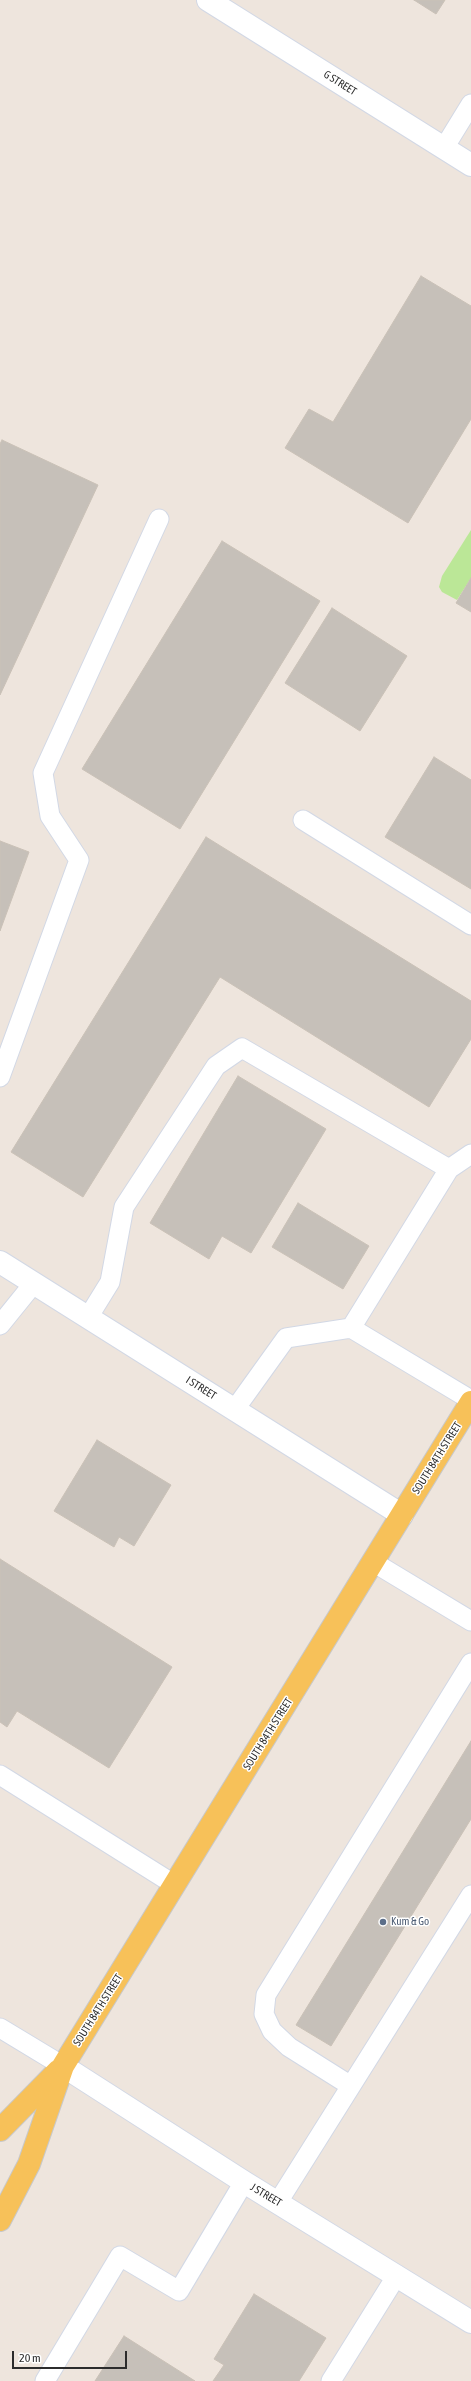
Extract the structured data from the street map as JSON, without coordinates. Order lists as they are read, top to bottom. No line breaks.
{"streets":{"main road":["SOUTH 84TH STREET"],"street":["G STREET","I STREET","J STREET"]},"crossings":[["I STREET","SOUTH 84TH STREET"],["SOUTH 84TH STREET","J STREET"]],"places":["Kum & Go"],"scale_bar":"20 m"}
